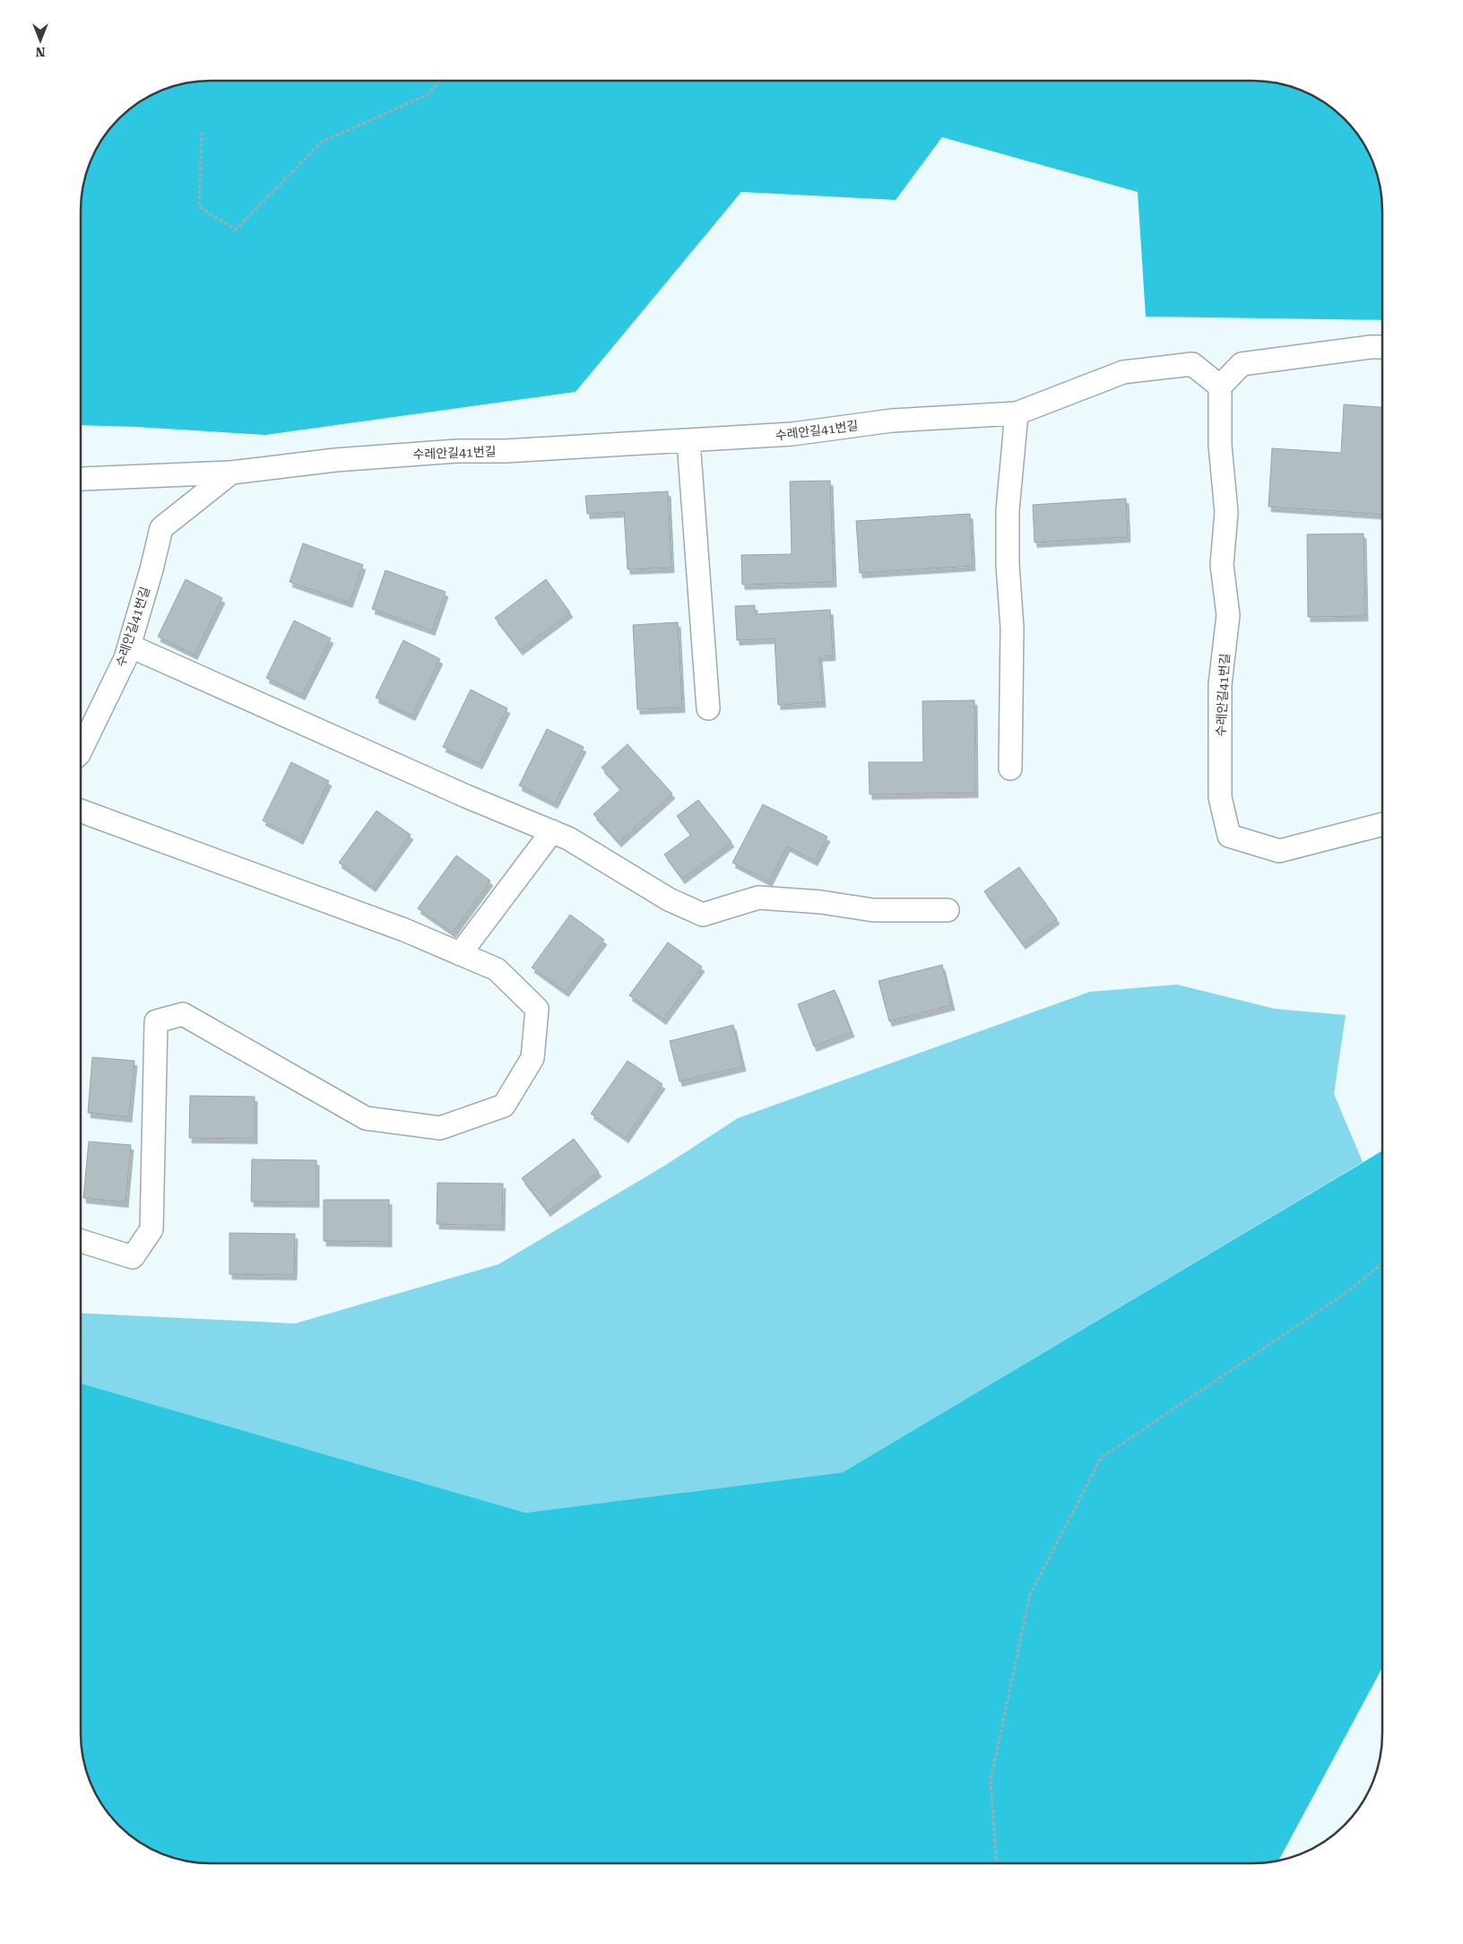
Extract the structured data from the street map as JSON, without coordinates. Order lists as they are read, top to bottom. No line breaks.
{"streets":{"lane":["수레안길41번길"]},"north":"bottom"}
